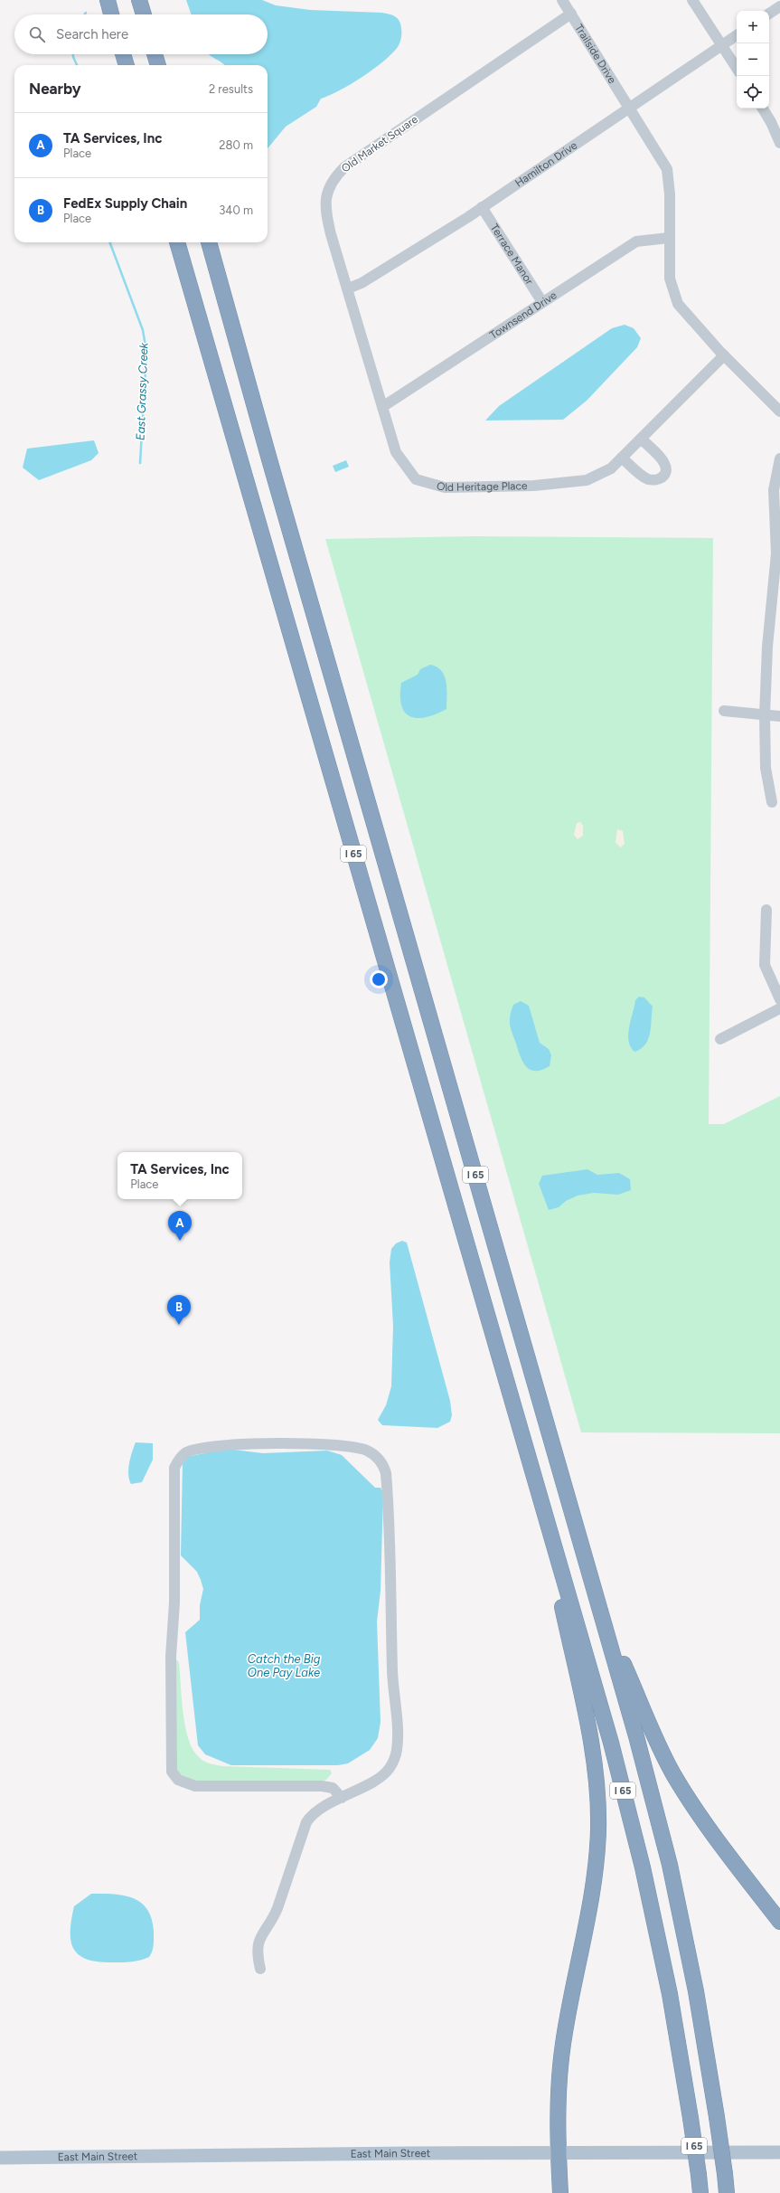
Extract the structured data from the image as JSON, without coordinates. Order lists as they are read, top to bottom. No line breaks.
{"streets":{"highway":["I 65"],"main road":["East Main Street"],"street":["Trailside Drive","Old Market Square","Hamilton Drive","Terrace Manor","Townsend Drive","Old Heritage Place"]},"crossings":[["Trailside Drive","Old Market Square"],["Trailside Drive","Hamilton Drive"],["Trailside Drive","Townsend Drive"],["Trailside Drive","Old Heritage Place"],["Old Market Square","Hamilton Drive"],["Old Market Square","Townsend Drive"],["Old Market Square","Old Heritage Place"],["Hamilton Drive","Terrace Manor"],["Terrace Manor","Townsend Drive"],["Townsend Drive","Old Heritage Place"]],"water":["East Grassy Creek","Catch the Big One Pay Lake"],"page":{"map_buttons":["+","−"],"search":"Search here","heading":["Nearby","2 results"],"list":[{"mark":"A","name":"TA Services, Inc","note":"Place","value":"280 m"},{"mark":"B","name":"FedEx Supply Chain","note":"Place","value":"340 m"}],"popup":["TA Services, Inc","Place"],"pins":["A","B"]}}
